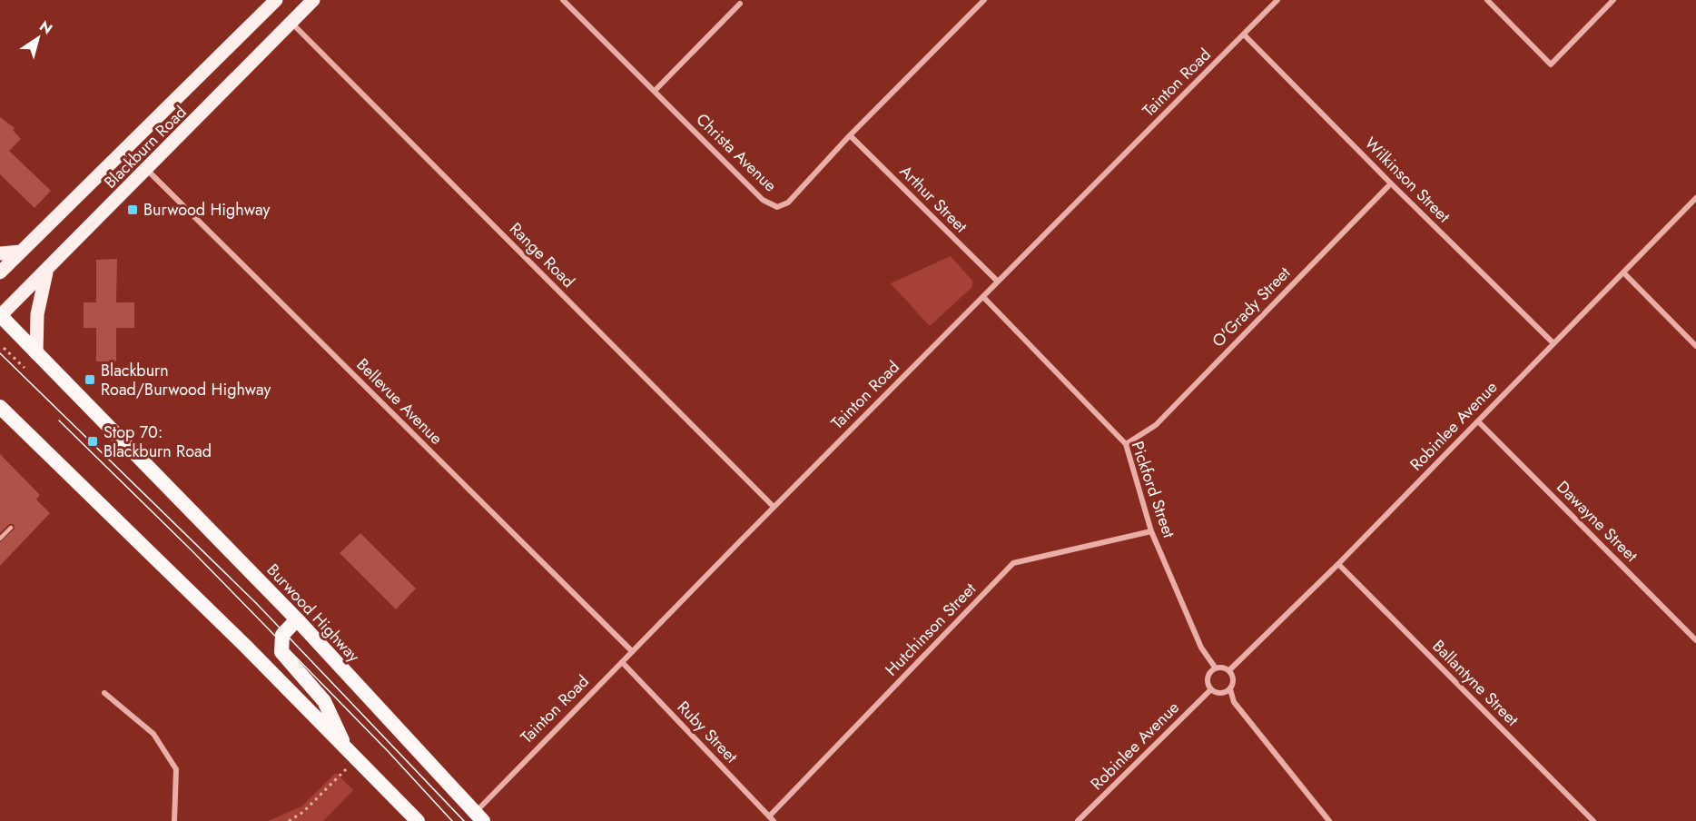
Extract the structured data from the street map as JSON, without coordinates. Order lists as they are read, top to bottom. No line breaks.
{"streets":{"highway":["Burwood Highway"],"main road":["Blackburn Road"],"street":["Tainton Road","Christa Avenue","Wilkinson Street","Arthur Street","Range Road","O'Grady Street","Bellevue Avenue","Robinlee Avenue","Pickford Street","Dawayne Street","Hutchinson Street","Ballantyne Street","Ruby Street"]},"crossings":[["Tainton Road","Wilkinson Street"],["Tainton Road","Arthur Street"],["Tainton Road","Range Road"],["Tainton Road","Bellevue Avenue"],["Tainton Road","Pickford Street"],["Tainton Road","Burwood Highway"],["Tainton Road","Ruby Street"],["Blackburn Road","Range Road"],["Blackburn Road","Bellevue Avenue"],["Blackburn Road","Burwood Highway"],["Christa Avenue","Arthur Street"],["Wilkinson Street","O'Grady Street"],["Wilkinson Street","Robinlee Avenue"],["O'Grady Street","Pickford Street"],["Robinlee Avenue","Pickford Street"],["Robinlee Avenue","Dawayne Street"],["Robinlee Avenue","Ballantyne Street"],["Pickford Street","Hutchinson Street"],["Hutchinson Street","Ruby Street"]],"places":{"transit":["Burwood Highway","Blackburn Road/Burwood Highway","Stop 70: Blackburn Road"]},"north":"top right"}
